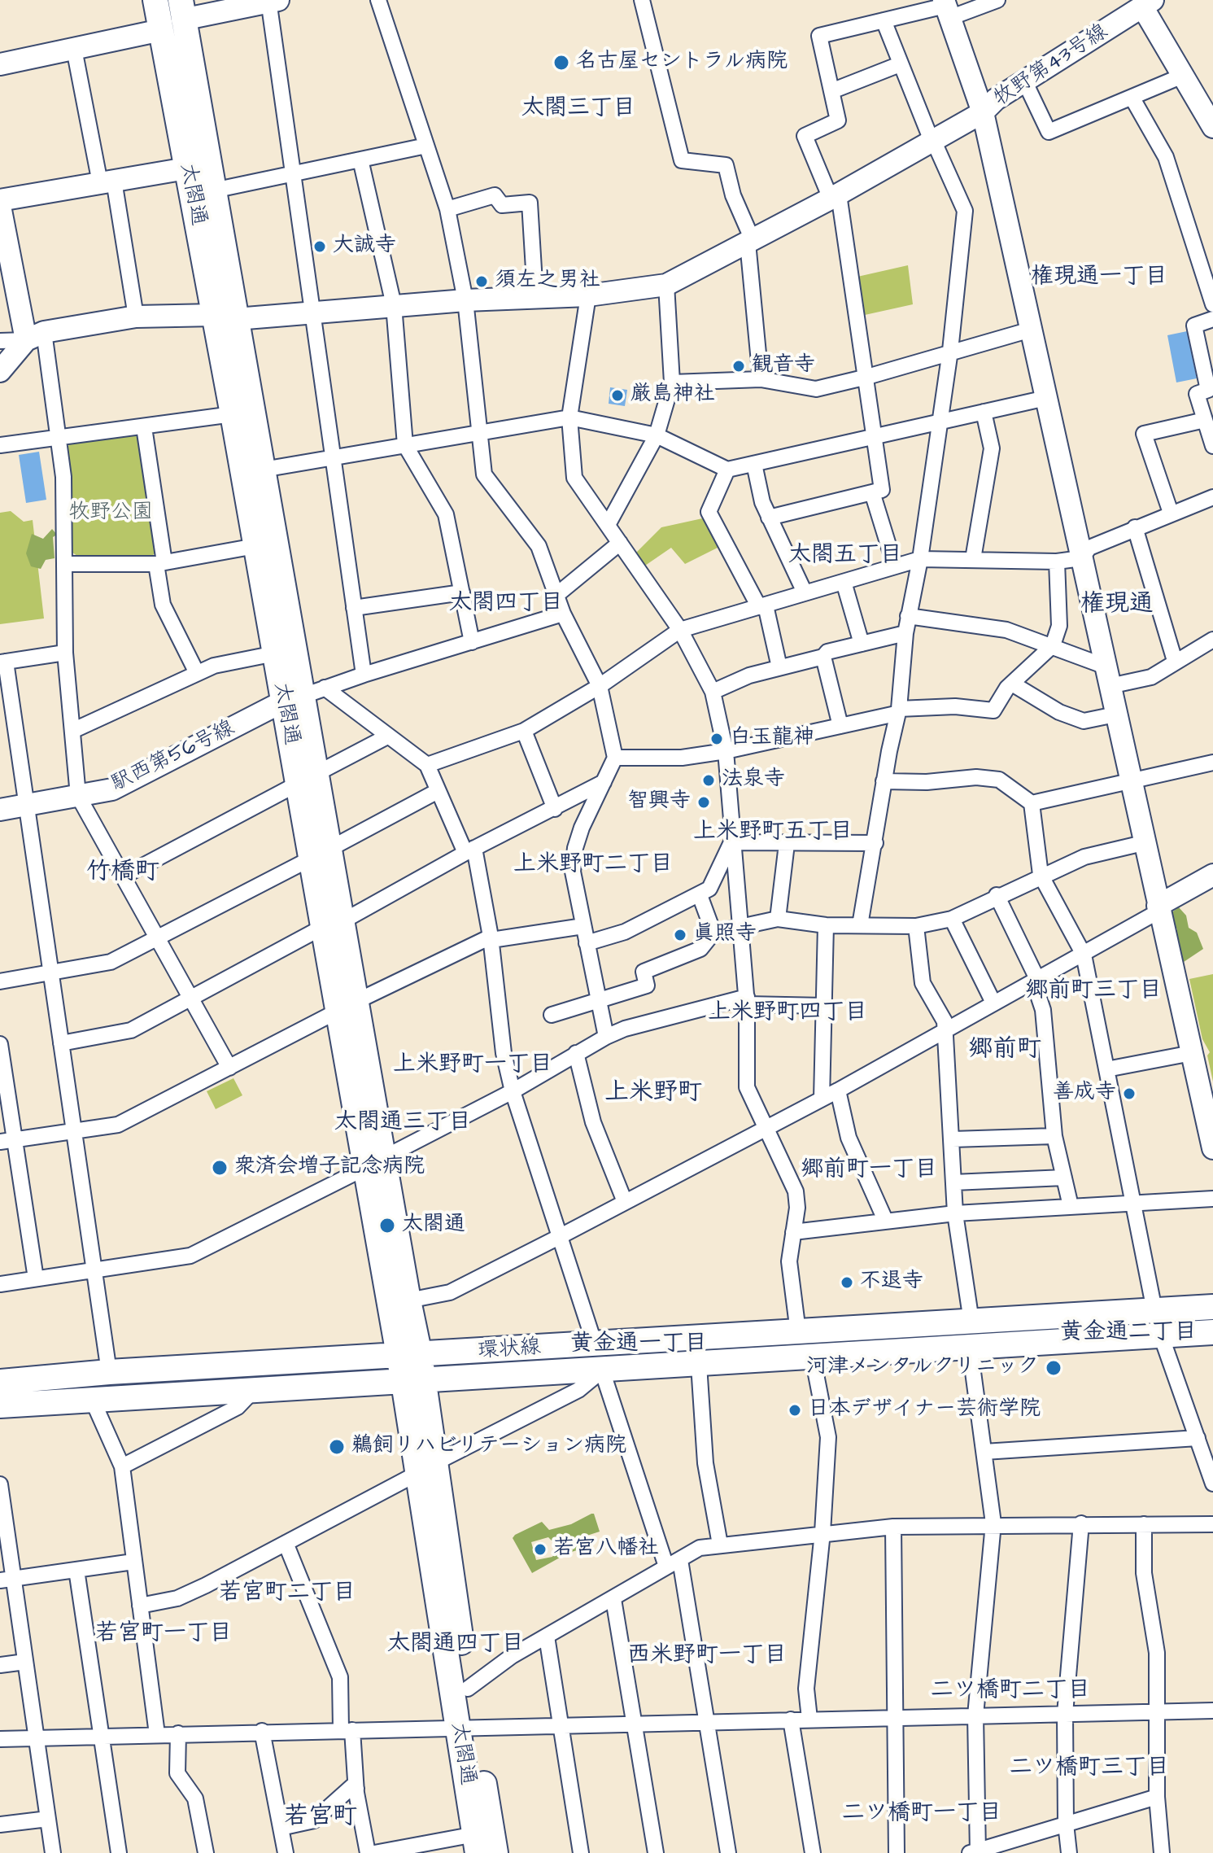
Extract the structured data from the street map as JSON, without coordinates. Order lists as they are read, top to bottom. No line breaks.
{"streets":{"main road":["太閤通","環状線"],"street":["牧野第43号線","駅西第56号線"]},"crossings":[["牧野第43号線","太閤通"],["太閤通","駅西第56号線"],["太閤通","環状線"]],"districts":["太閤三丁目","権現通一丁目","太閤五丁目","太閤四丁目","権現通","上米野町五丁目","上米野町二丁目","竹橋町","郷前町三丁目","上米野町四丁目","郷前町","上米野町一丁目","上米野町","太閤通三丁目","郷前町一丁目","黄金通二丁目","黄金通一丁目","若宮町二丁目","若宮町一丁目","太閤通四丁目","西米野町一丁目","二ツ橋町二丁目","二ツ橋町三丁目","二ツ橋町一丁目","若宮町"],"parks":["牧野公園"],"places":["名古屋セントラル病院","大誠寺","須左之男社","観音寺","厳島神社","白玉龍神","法泉寺","智興寺","眞照寺","善成寺","衆済会増子記念病院","太閤通","不退寺","河津メンタルクリニック","日本デザイナー芸術学院","鵜飼リハビリテーション病院","若宮八幡社"]}
